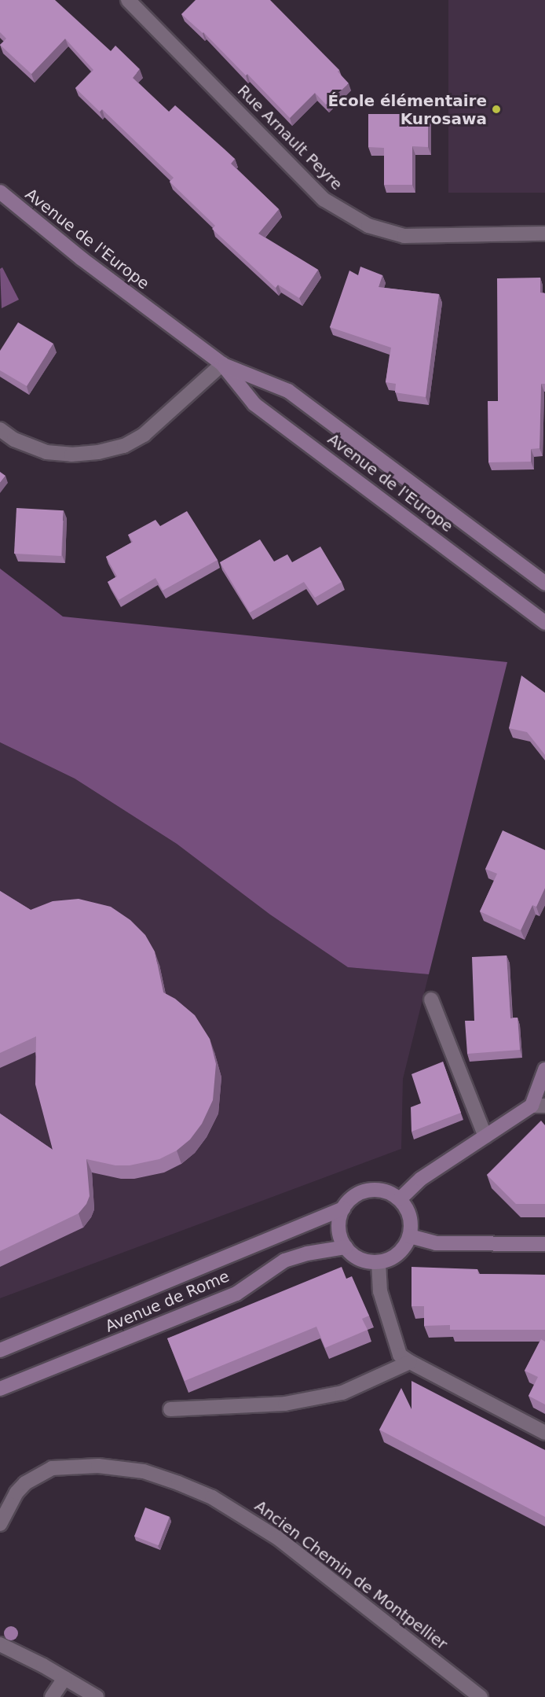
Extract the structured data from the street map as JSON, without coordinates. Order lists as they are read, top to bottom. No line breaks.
{"streets":{"main road":["Avenue de l'Europe","Avenue de Rome"],"street":["Rue Arnault Peyre","Ancien Chemin de Montpellier"]},"places":["École élémentaire Kurosawa"]}
